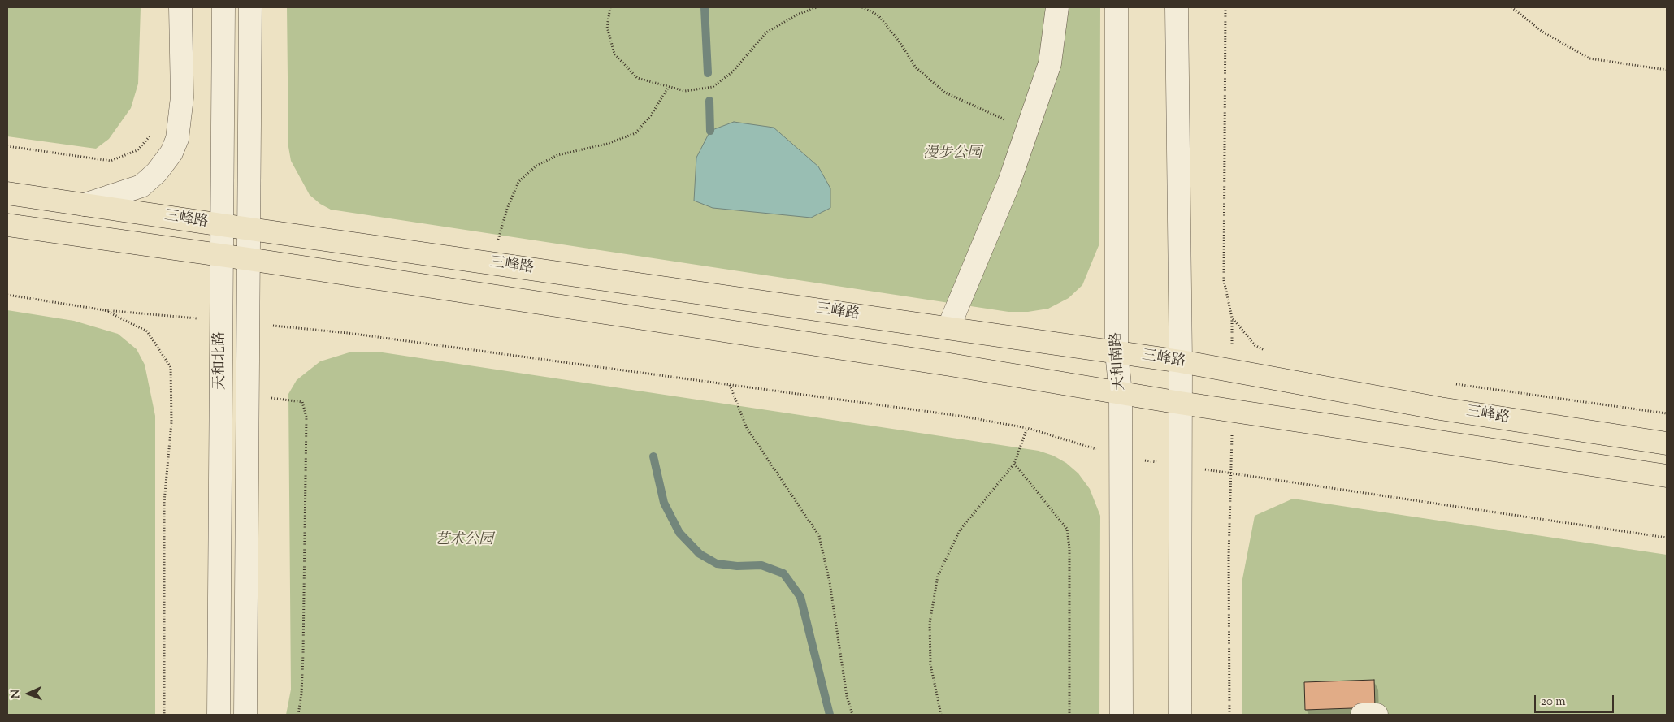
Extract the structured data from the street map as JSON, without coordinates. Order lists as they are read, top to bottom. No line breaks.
{"streets":{"main road":["三峰路"],"street":["天和北路","天和南路"]},"crossings":[["三峰路","天和北路"],["三峰路","天和南路"]],"parks":["漫步公园","艺术公园"],"scale_bar":"20 m","north":"left"}
